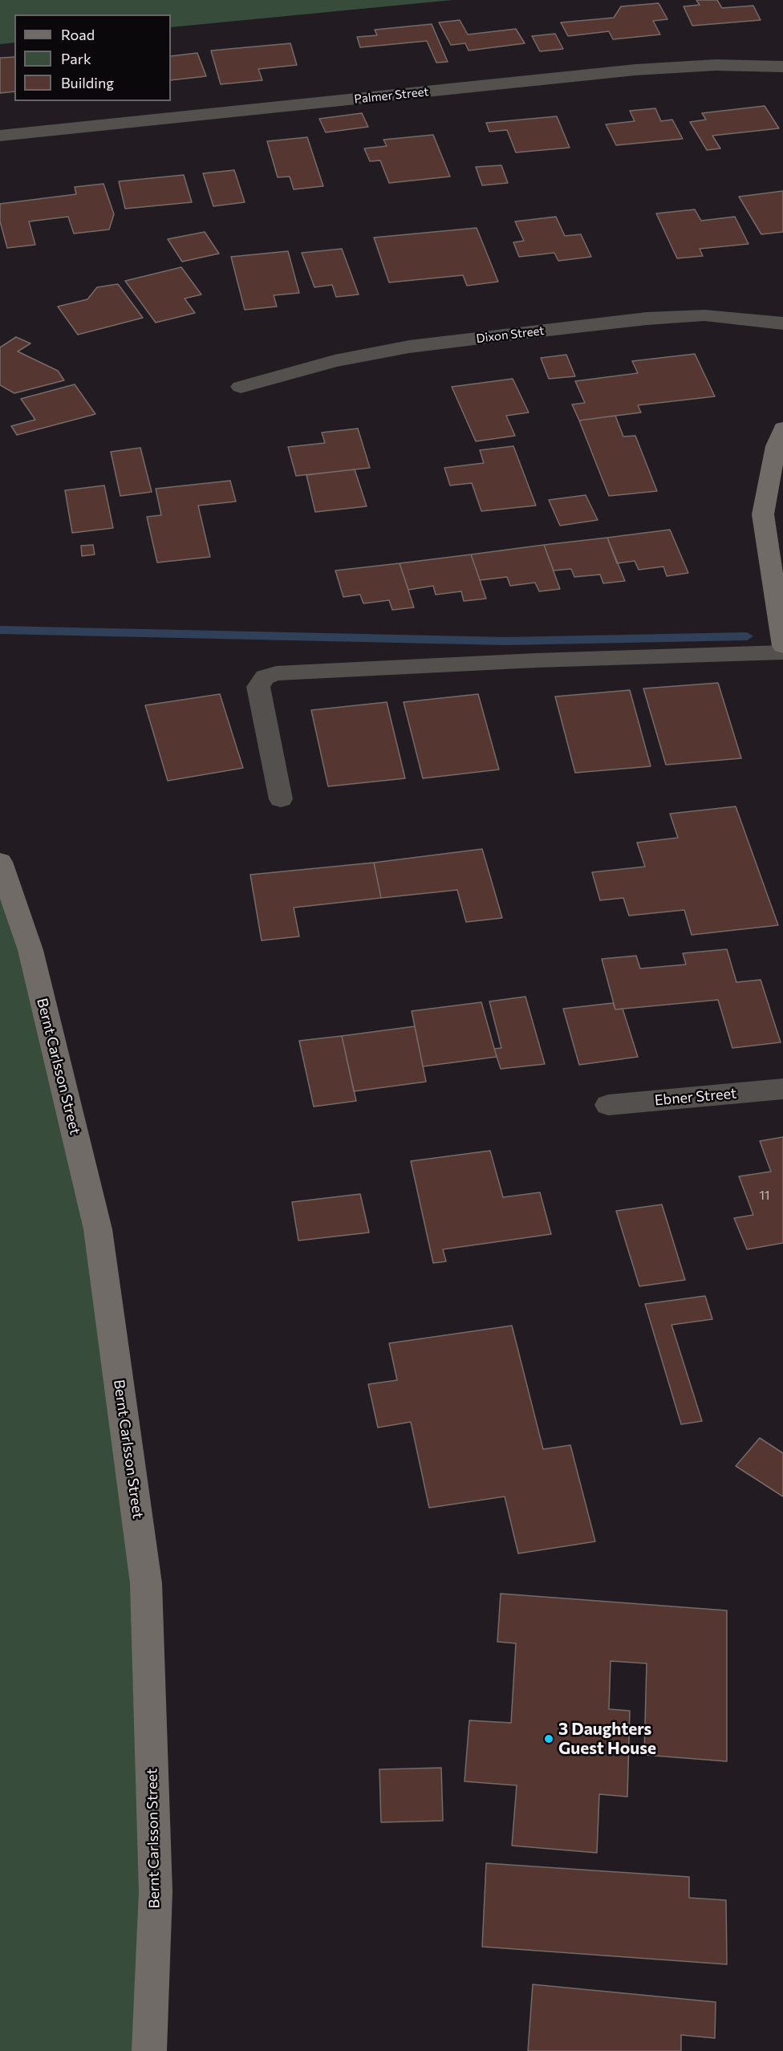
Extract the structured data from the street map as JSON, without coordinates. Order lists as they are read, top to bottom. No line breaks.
{"streets":{"street":["Palmer Street","Dixon Street","Bernt Carlsson Street","Ebner Street"]},"places":["3 Daughters Guest House"],"house_numbers":["11"],"legend":["Road","Park","Building"]}
